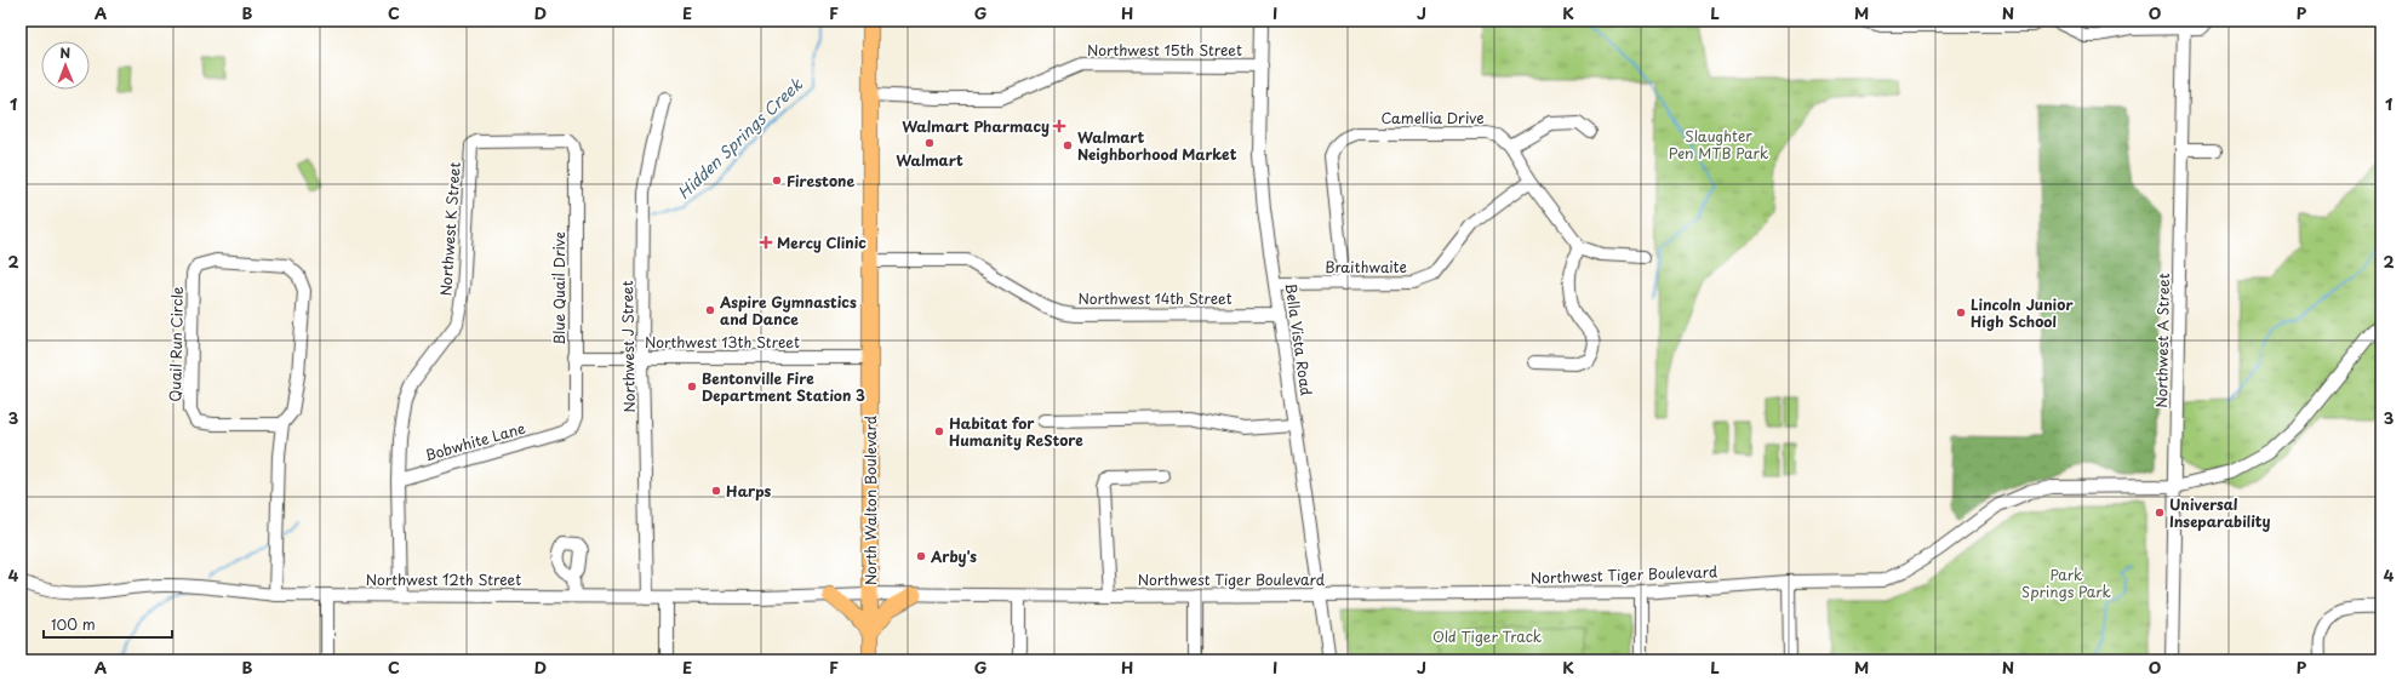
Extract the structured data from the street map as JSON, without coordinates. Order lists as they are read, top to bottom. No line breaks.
{"streets":{"main road":["North Walton Boulevard"],"street":["Northwest 15th Street","Camellia Drive","Northwest K Street","Braithwaite","Blue Quail Drive","Northwest 14th Street","Bella Vista Road","Northwest A Street","Northwest 13th Street","Quail Run Circle","Northwest J Street","Bobwhite Lane","Northwest Tiger Boulevard","Northwest 12th Street"]},"crossings":[["Northwest 15th Street","Bella Vista Road"],["Northwest 15th Street","North Walton Boulevard"],["Camellia Drive","Braithwaite"],["Northwest K Street","Blue Quail Drive"],["Northwest K Street","Bobwhite Lane"],["Northwest K Street","Northwest 12th Street"],["Braithwaite","Bella Vista Road"],["Blue Quail Drive","Northwest 13th Street"],["Blue Quail Drive","Bobwhite Lane"],["Northwest 14th Street","Bella Vista Road"],["Northwest 14th Street","North Walton Boulevard"],["Bella Vista Road","Northwest Tiger Boulevard"],["Northwest A Street","Northwest Tiger Boulevard"],["Northwest 13th Street","Northwest J Street"],["Northwest 13th Street","North Walton Boulevard"],["Quail Run Circle","Northwest 12th Street"],["Northwest J Street","Northwest 12th Street"],["North Walton Boulevard","Northwest Tiger Boulevard"],["North Walton Boulevard","Northwest 12th Street"],["Northwest Tiger Boulevard","Northwest 12th Street"]],"water":["Hidden Springs Creek"],"parks":["Slaughter Pen MTB Park","Park Springs Park","Old Tiger Track"],"places":{"health":["Walmart Pharmacy","Mercy Clinic"],"other":["Walmart","Walmart Neighborhood Market","Firestone","Aspire Gymnastics and Dance","Lincoln Junior High School","Bentonville Fire Department Station 3","Habitat for Humanity ReStore","Harps","Universal Inseparability","Arby's"]},"scale_bar":"100 m","north":"top","grid":{"columns":["A","B","C","D","E","F","G","H","I","J","K","L","M","N","O","P"],"rows":["1","2","3","4"]}}
